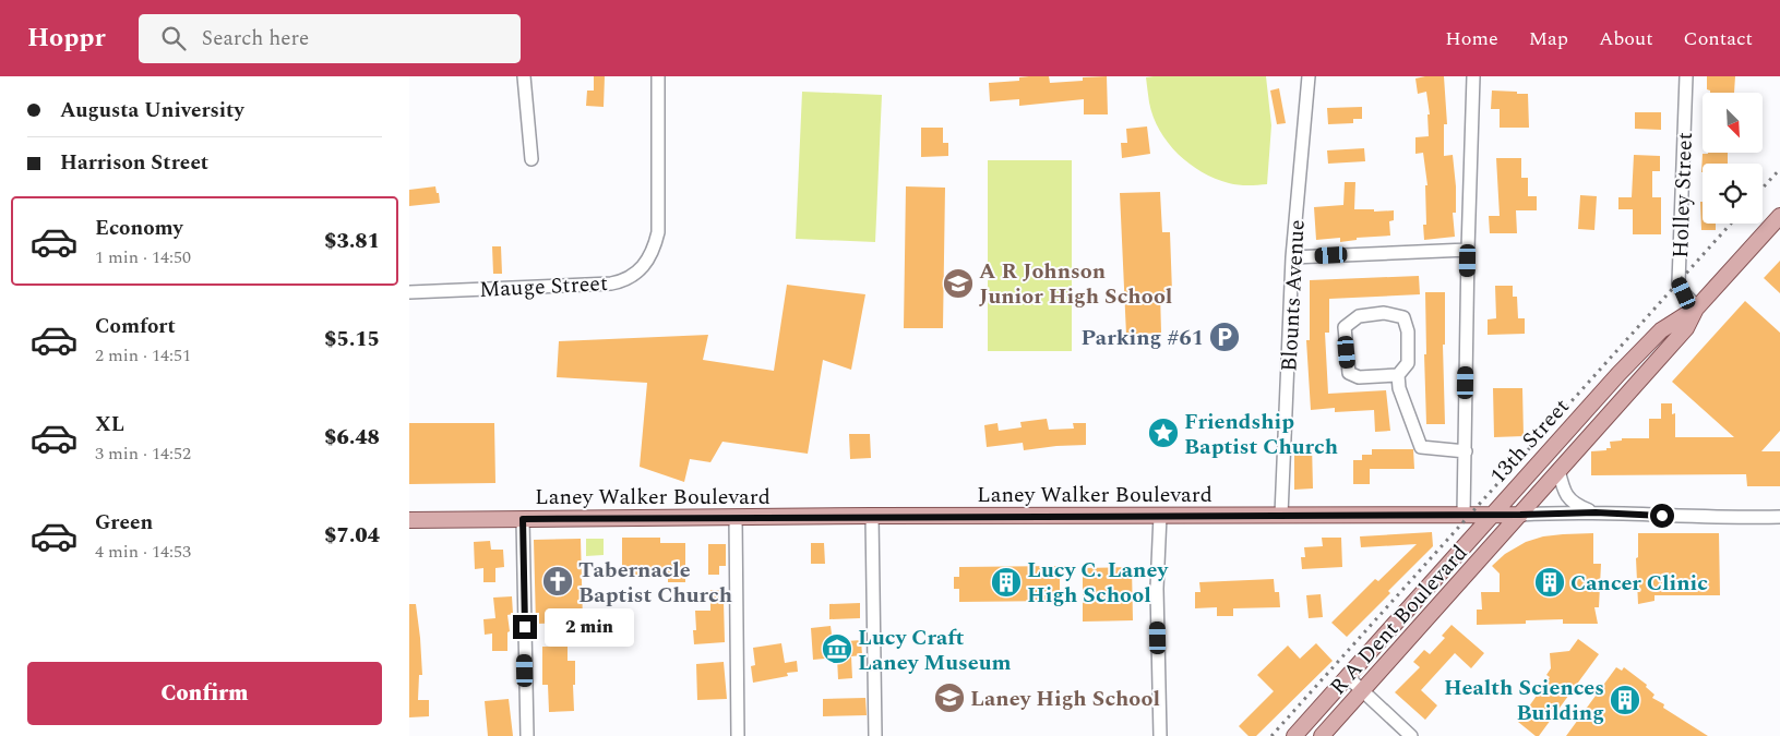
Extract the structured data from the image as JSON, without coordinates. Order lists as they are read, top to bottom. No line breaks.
{"streets":{"main road":["13th Street","Laney Walker Boulevard","R A Dent Boulevard"],"street":["Holley Street","Mauge Street","Blounts Avenue"]},"crossings":[["Holley Street","13th Street"],["Holley Street","R A Dent Boulevard"],["Blounts Avenue","Laney Walker Boulevard"],["13th Street","Laney Walker Boulevard"],["13th Street","R A Dent Boulevard"],["Laney Walker Boulevard","R A Dent Boulevard"]],"places":{"school or university":["A R Johnson Junior High School","Laney High School"],"parking":["Parking #61"],"place":["Friendship Baptist Church"],"church":["Tabernacle Baptist Church"],"building":["Lucy C. Laney High School","Cancer Clinic","Health Sciences Building"],"museum":["Lucy Craft Laney Museum"]},"north":"bottom right","page":{"header":"Hoppr","search":"Search here","nav":["Home","Map","About","Contact"],"banner":["Augusta University","Harrison Street"],"list":[{"name":"Economy","note":"1 min · 14:50","value":"$3.81"},{"name":"Comfort","note":"2 min · 14:51","value":"$5.15"},{"name":"XL","note":"3 min · 14:52","value":"$6.48"},{"name":"Green","note":"4 min · 14:53","value":"$7.04"}],"bubble":"2 min","buttons":"Confirm"}}
